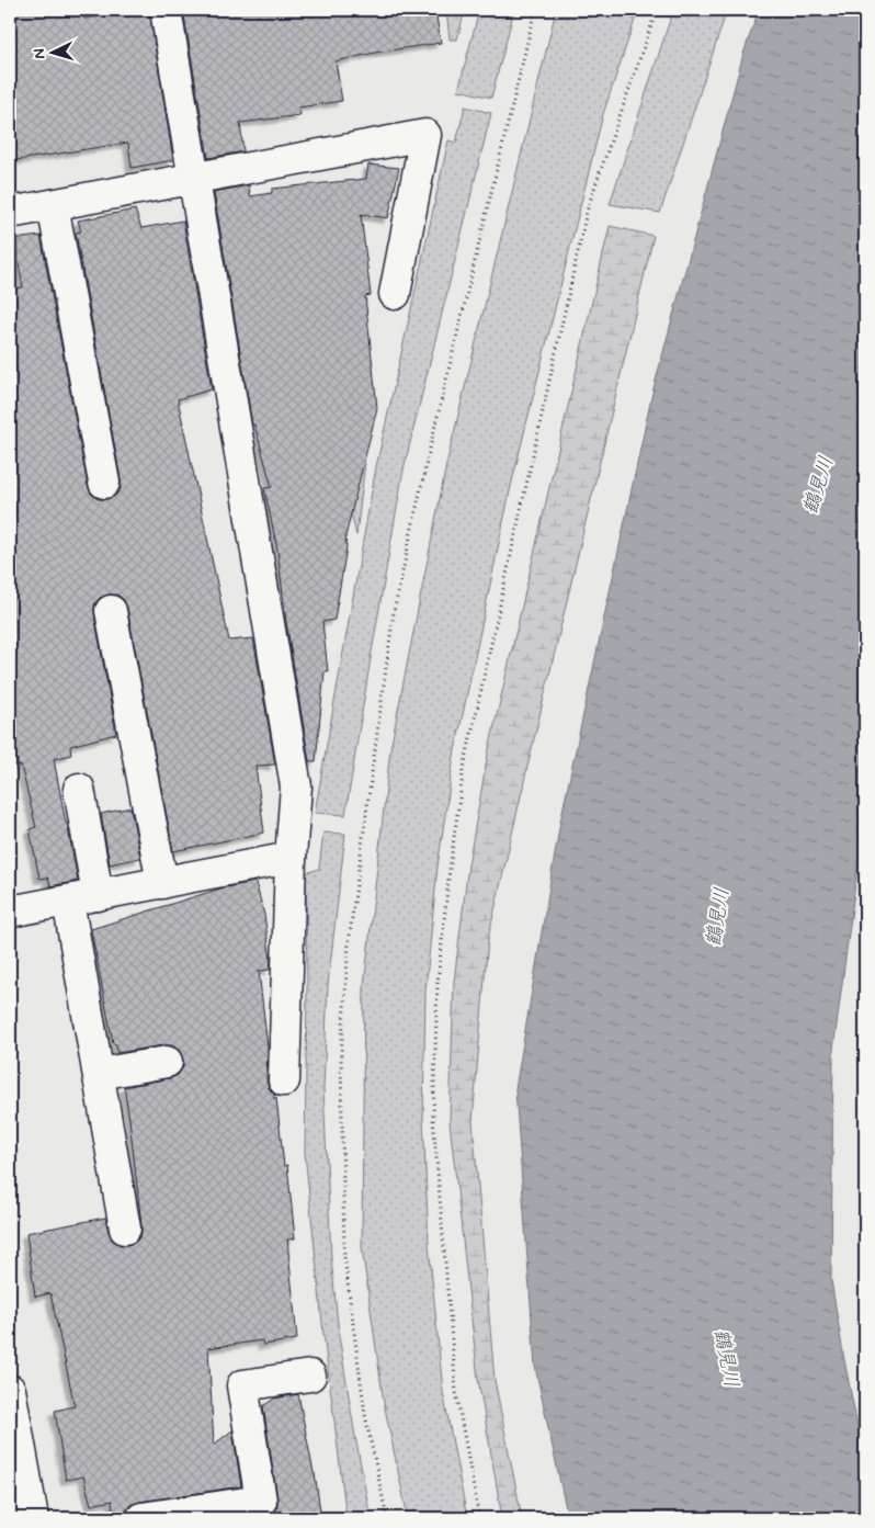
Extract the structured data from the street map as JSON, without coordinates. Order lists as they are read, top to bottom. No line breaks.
{"water":["鶴見川"],"north":"left"}
